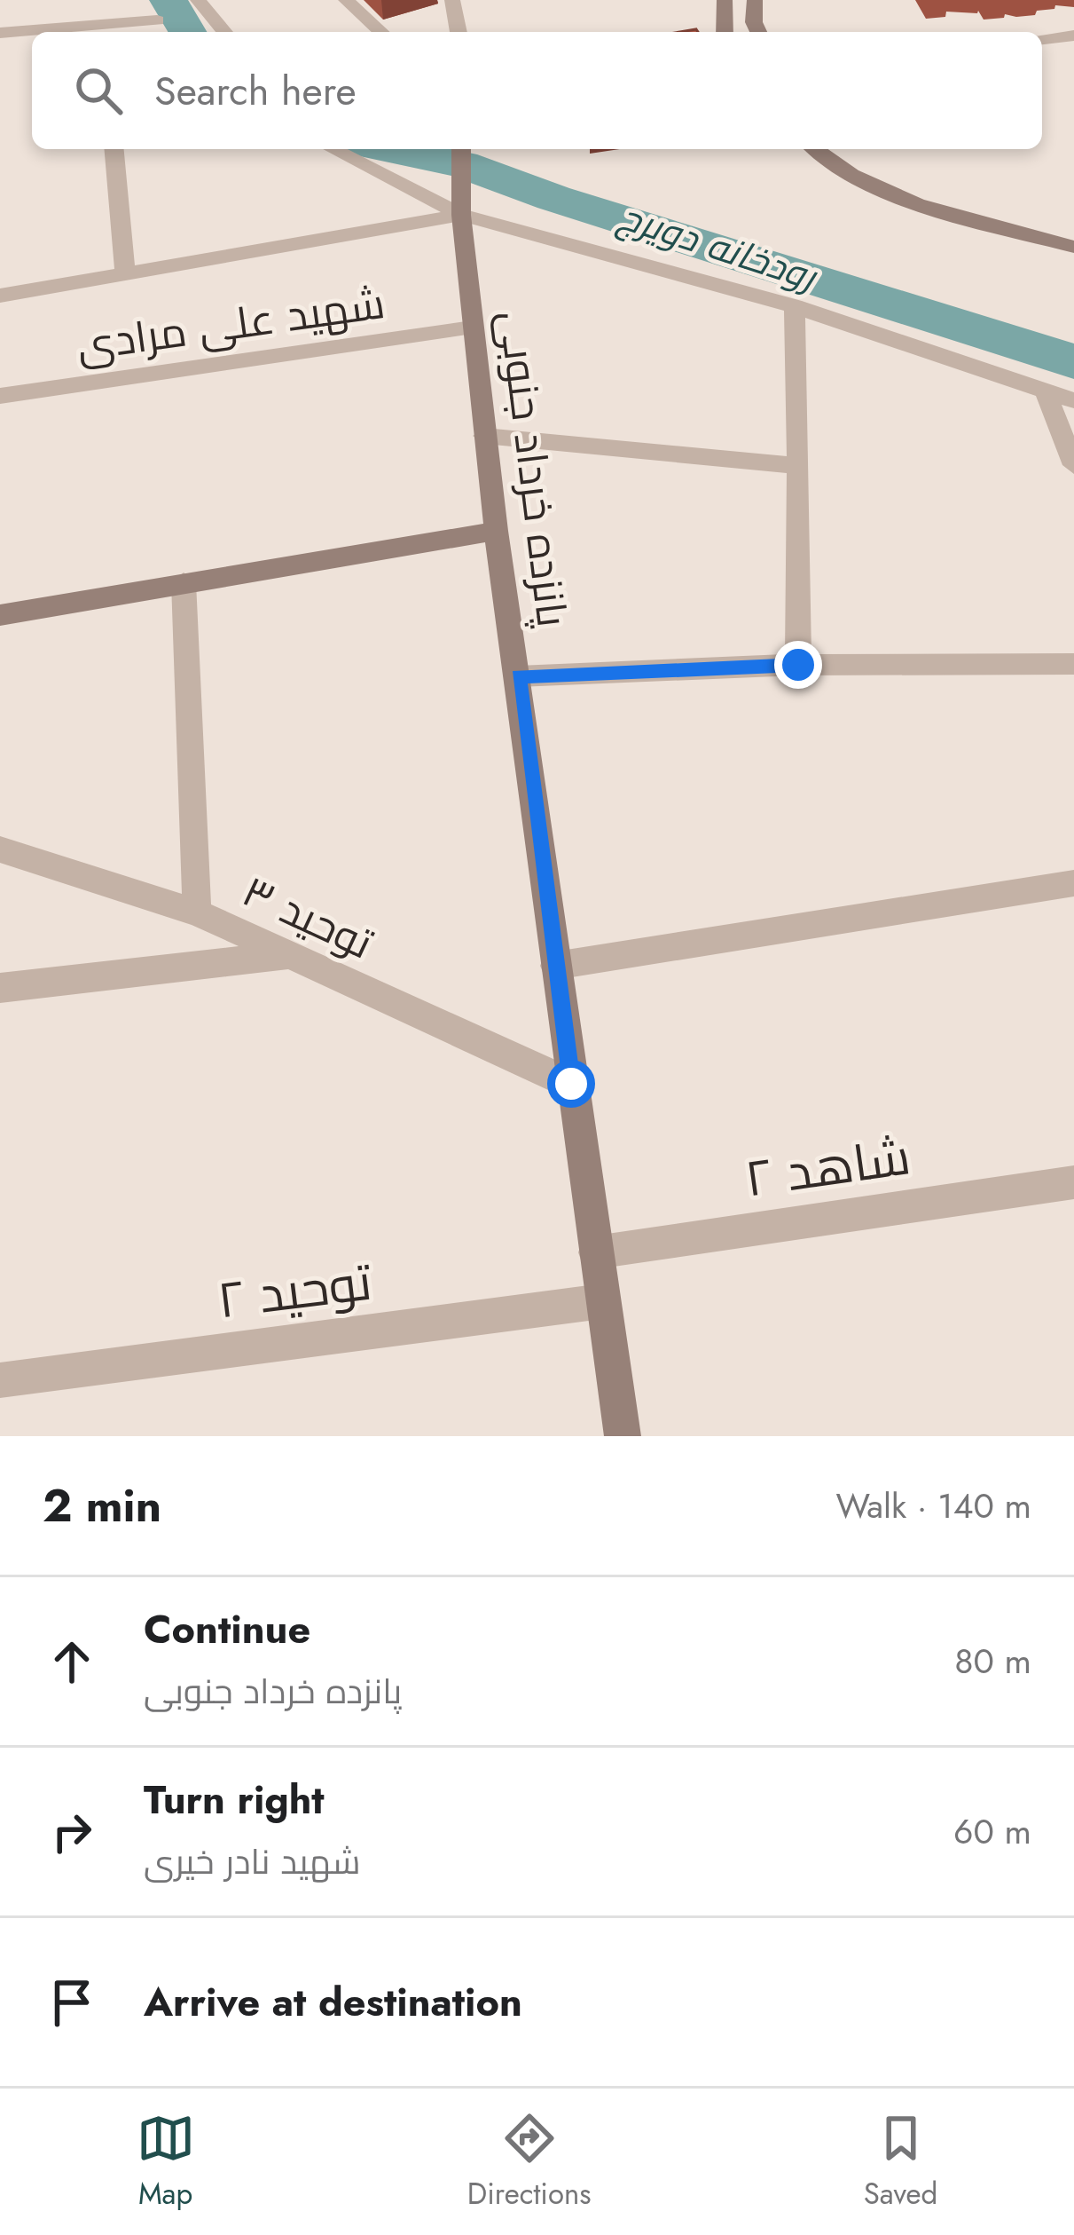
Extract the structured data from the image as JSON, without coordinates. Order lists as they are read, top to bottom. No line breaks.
{"streets":{"main road":["پانزده خرداد جنوبی"],"street":["شهید علی مرادی","توحید ۳","شاهد ۲","توحید ۲"]},"crossings":[["شهید علی مرادی","پانزده خرداد جنوبی"],["پانزده خرداد جنوبی","توحید ۳"],["پانزده خرداد جنوبی","شاهد ۲"],["پانزده خرداد جنوبی","توحید ۲"]],"water":["رودخانه دویرج"],"page":{"search":"Search here","heading":["2 min","Walk · 140 m"],"list":[["Continue","پانزده خرداد جنوبی","80 m"],["Turn right","شهید نادر خیری","60 m"],"Arrive at destination"],"nav":["Map","Directions","Saved"]}}
